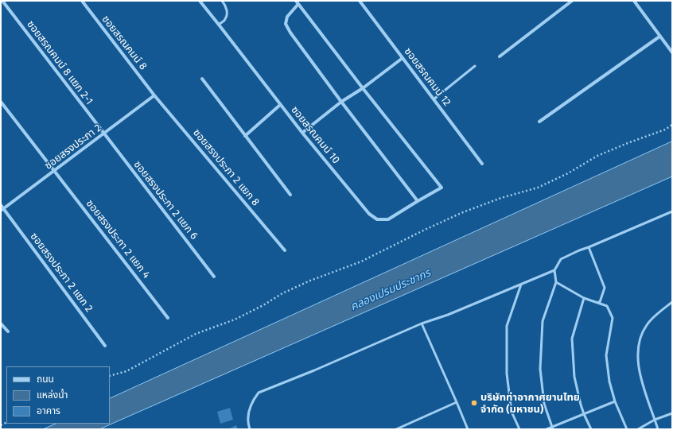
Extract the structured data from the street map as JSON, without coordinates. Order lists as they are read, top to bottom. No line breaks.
{"streets":{"street":["ซอยสรณคมน์ 8","ซอยสรณคมน์ 8 แยก 2-1","ซอยสรณคมน์ 12","ซอยสรณคมน์ 10","ซอยสรงประภา 2","ซอยสรงประภา 2 แยก 8","ซอยสรงประภา 2 แยก 6","ซอยสรงประภา 2 แยก 4","ซอยสรงประภา 2 แยก 2"]},"crossings":[["ซอยสรณคมน์ 8","ซอยสรงประภา 2"],["ซอยสรณคมน์ 8","ซอยสรงประภา 2 แยก 8"],["ซอยสรณคมน์ 8 แยก 2-1","ซอยสรงประภา 2"],["ซอยสรณคมน์ 8 แยก 2-1","ซอยสรงประภา 2 แยก 6"],["ซอยสรงประภา 2","ซอยสรงประภา 2 แยก 8"],["ซอยสรงประภา 2","ซอยสรงประภา 2 แยก 6"],["ซอยสรงประภา 2","ซอยสรงประภา 2 แยก 4"],["ซอยสรงประภา 2","ซอยสรงประภา 2 แยก 2"]],"water":["คลองเปรมประชากร"],"places":["บริษัทท่าอากาศยานไทย จำกัด (มหาชน)"],"legend":["ถนน","แหล่งน้ำ","อาคาร"]}
